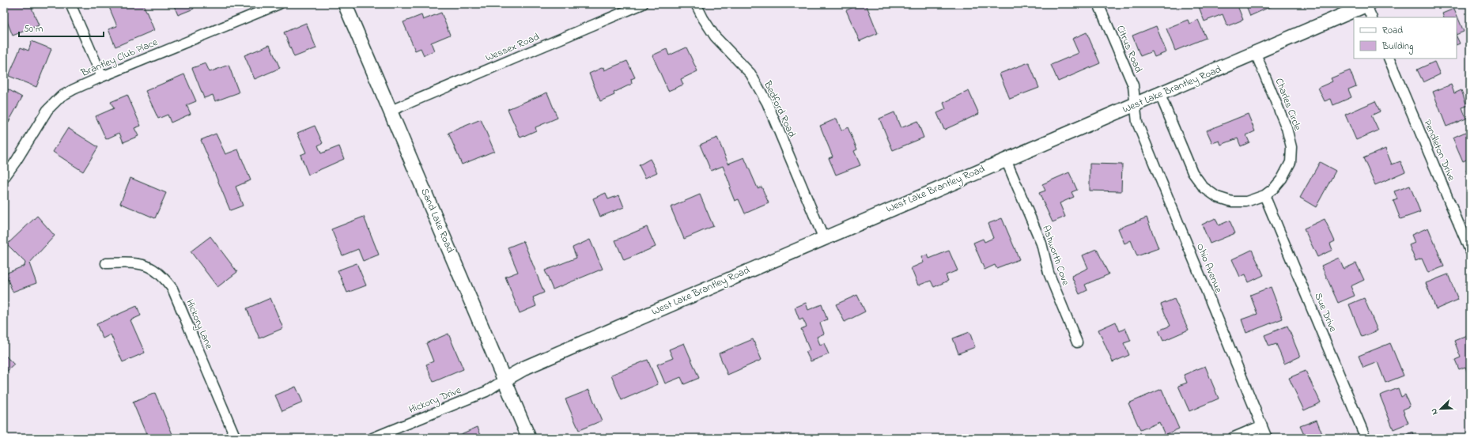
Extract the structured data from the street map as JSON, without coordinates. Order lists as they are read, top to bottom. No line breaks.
{"streets":{"street":["Wessex Road","Citrus Road","Brantley Club Place","West Lake Brantley Road","Charles Circle","Bedford Road","Pendleton Drive","Sand Lake Road","Ashworth Cove","Ohio Avenue","Sue Drive","Hickory Lane","Hickory Drive"]},"crossings":[["Wessex Road","Sand Lake Road"],["Citrus Road","West Lake Brantley Road"],["Citrus Road","Ohio Avenue"],["West Lake Brantley Road","Charles Circle"],["West Lake Brantley Road","Bedford Road"],["West Lake Brantley Road","Sand Lake Road"],["West Lake Brantley Road","Ashworth Cove"],["West Lake Brantley Road","Ohio Avenue"],["West Lake Brantley Road","Hickory Drive"],["Charles Circle","Sue Drive"],["Sand Lake Road","Hickory Drive"]],"legend":["Road","Building"],"scale_bar":"50 m","north":"bottom left"}
